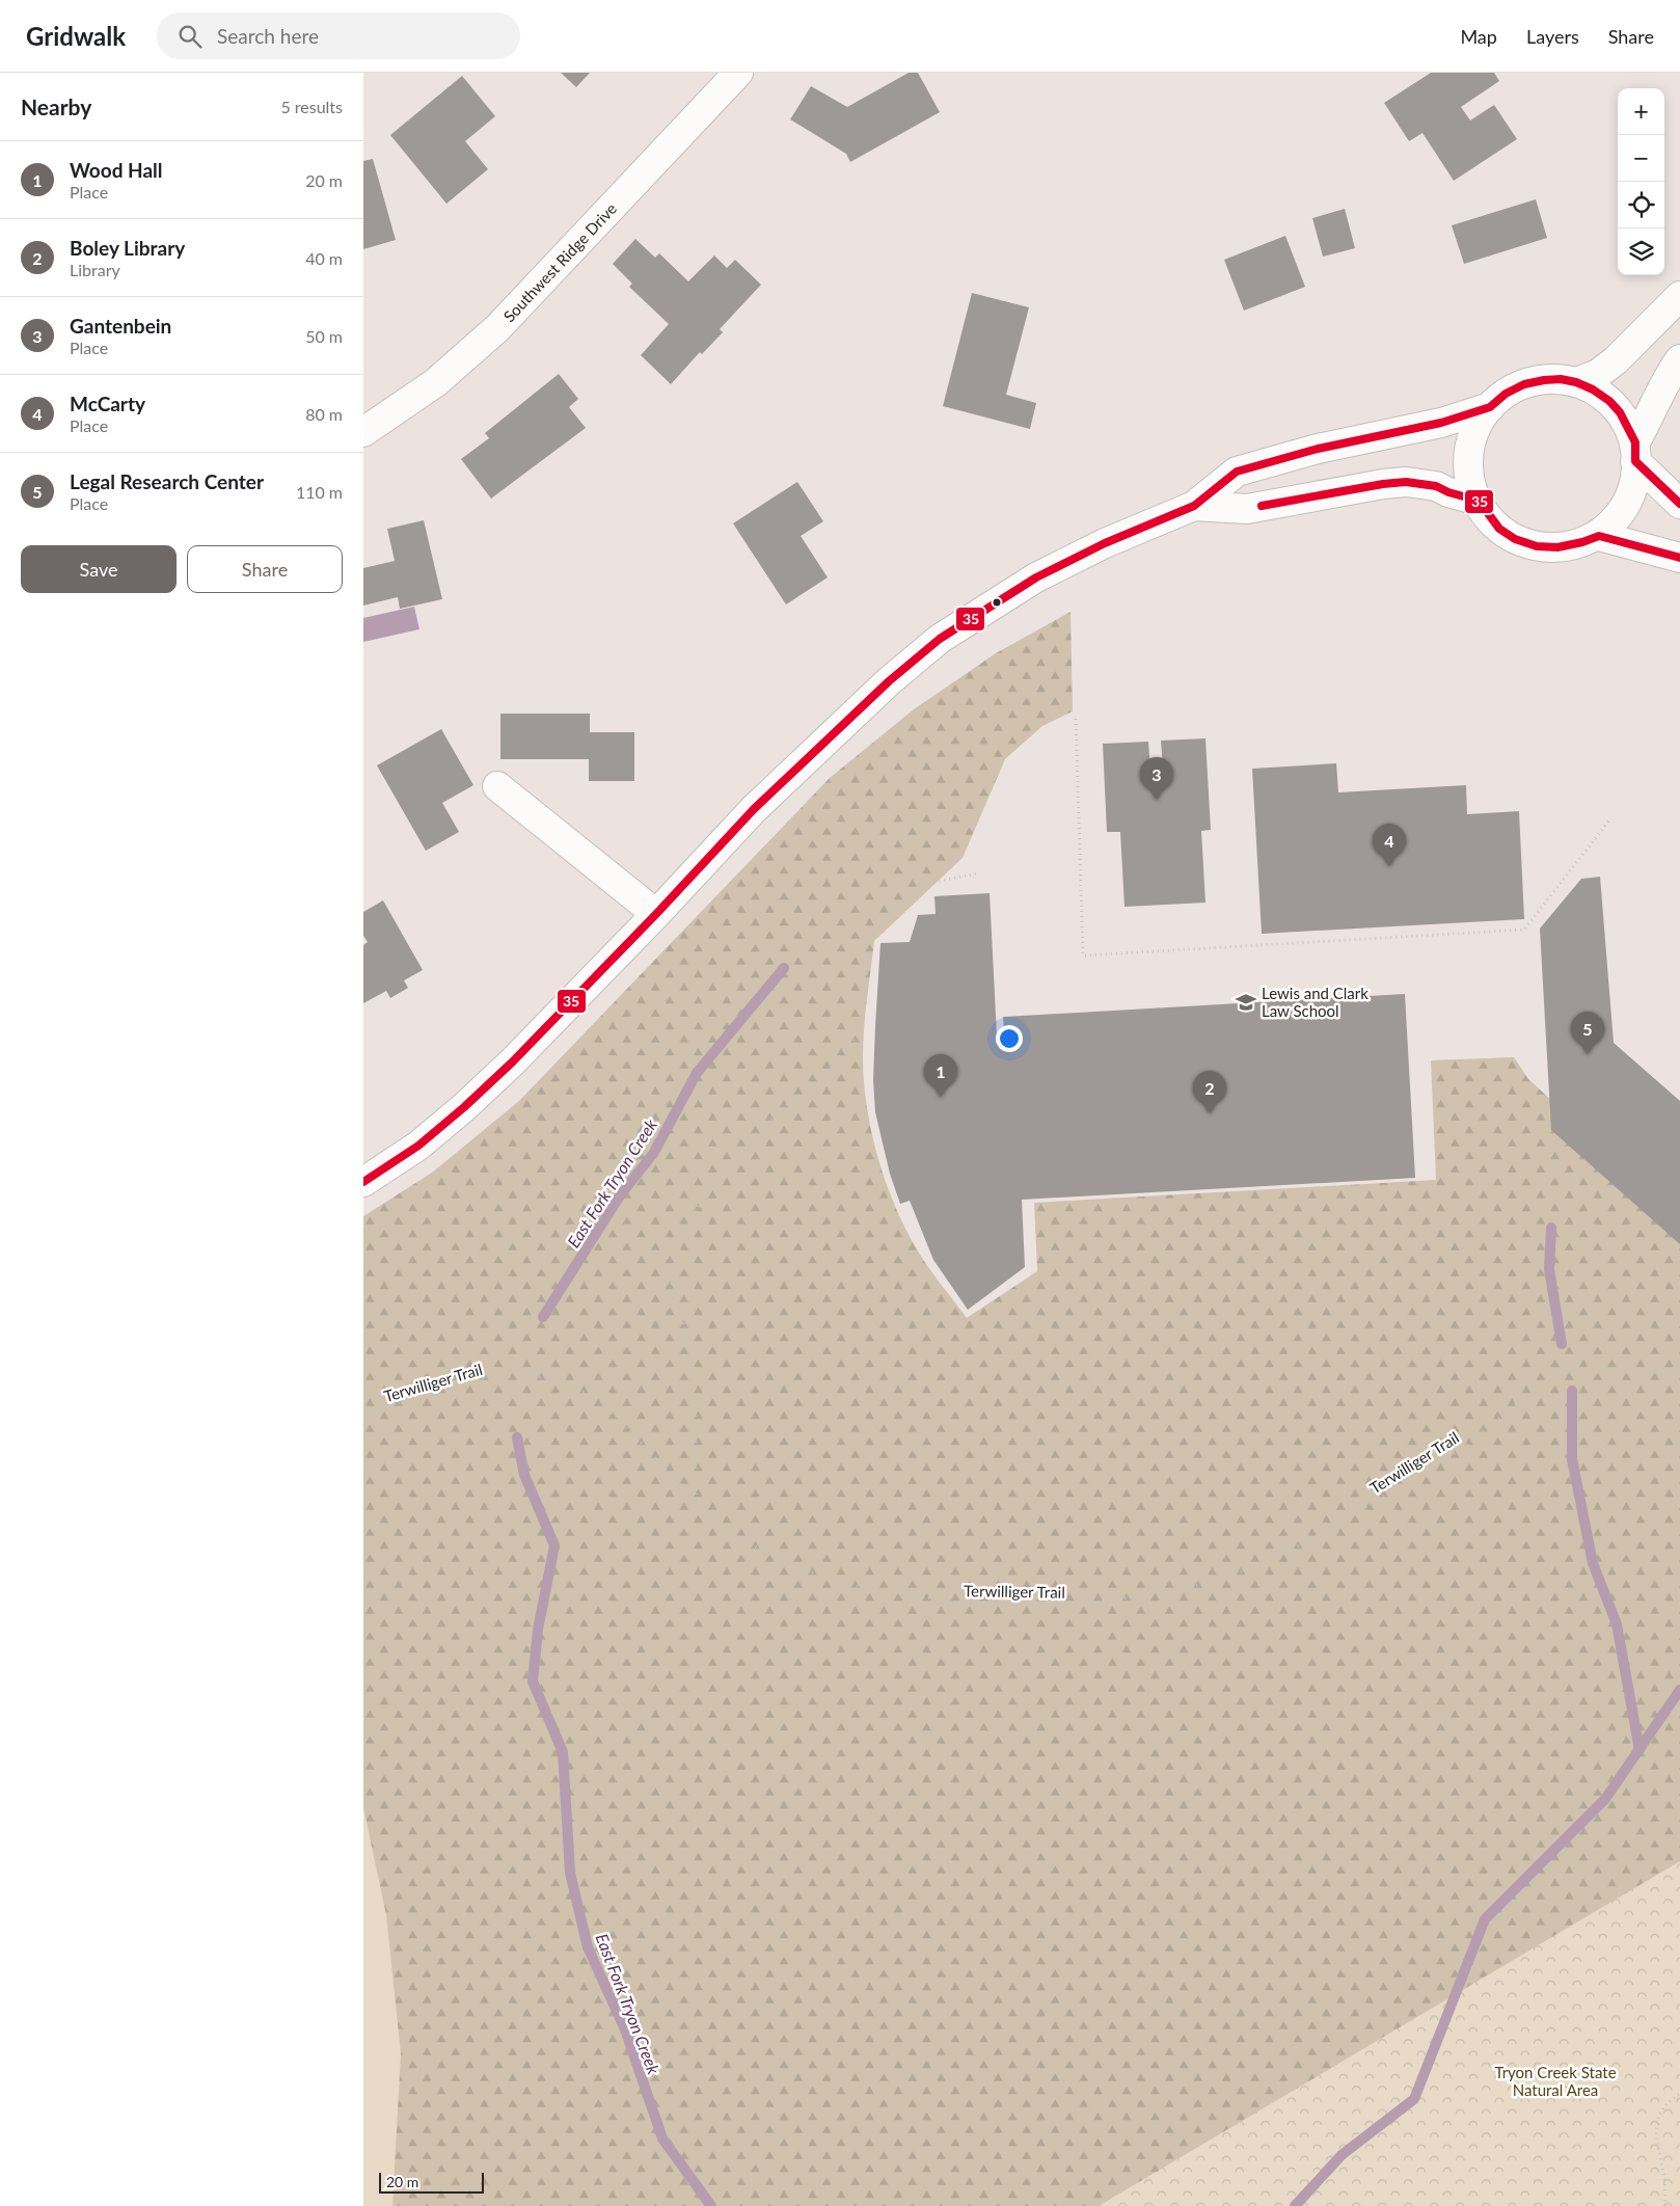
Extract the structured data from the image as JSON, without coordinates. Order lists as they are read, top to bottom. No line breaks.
{"streets":{"main road":["Southwest Ridge Drive"],"path":["Terwilliger Trail"]},"water":["East Fork Tryon Creek"],"parks":["Tryon Creek State Natural Area"],"places":{"school or university":["Lewis and Clark Law School"]},"lines":["transit line 35"],"scale_bar":"20 m","page":{"header":"Gridwalk","search":"Search here","nav":["Map","Layers","Share"],"heading":["Nearby","5 results"],"map_buttons":["+","−"],"list":[{"mark":"1","name":"Wood Hall","note":"Place","value":"20 m"},{"mark":"2","name":"Boley Library","note":"Library","value":"40 m"},{"mark":"3","name":"Gantenbein","note":"Place","value":"50 m"},{"mark":"4","name":"McCarty","note":"Place","value":"80 m"},{"mark":"5","name":"Legal Research Center","note":"Place","value":"110 m"}],"buttons":["Save","Share"],"pins":["3","4","5","1","2"],"scale":"20 m"}}
